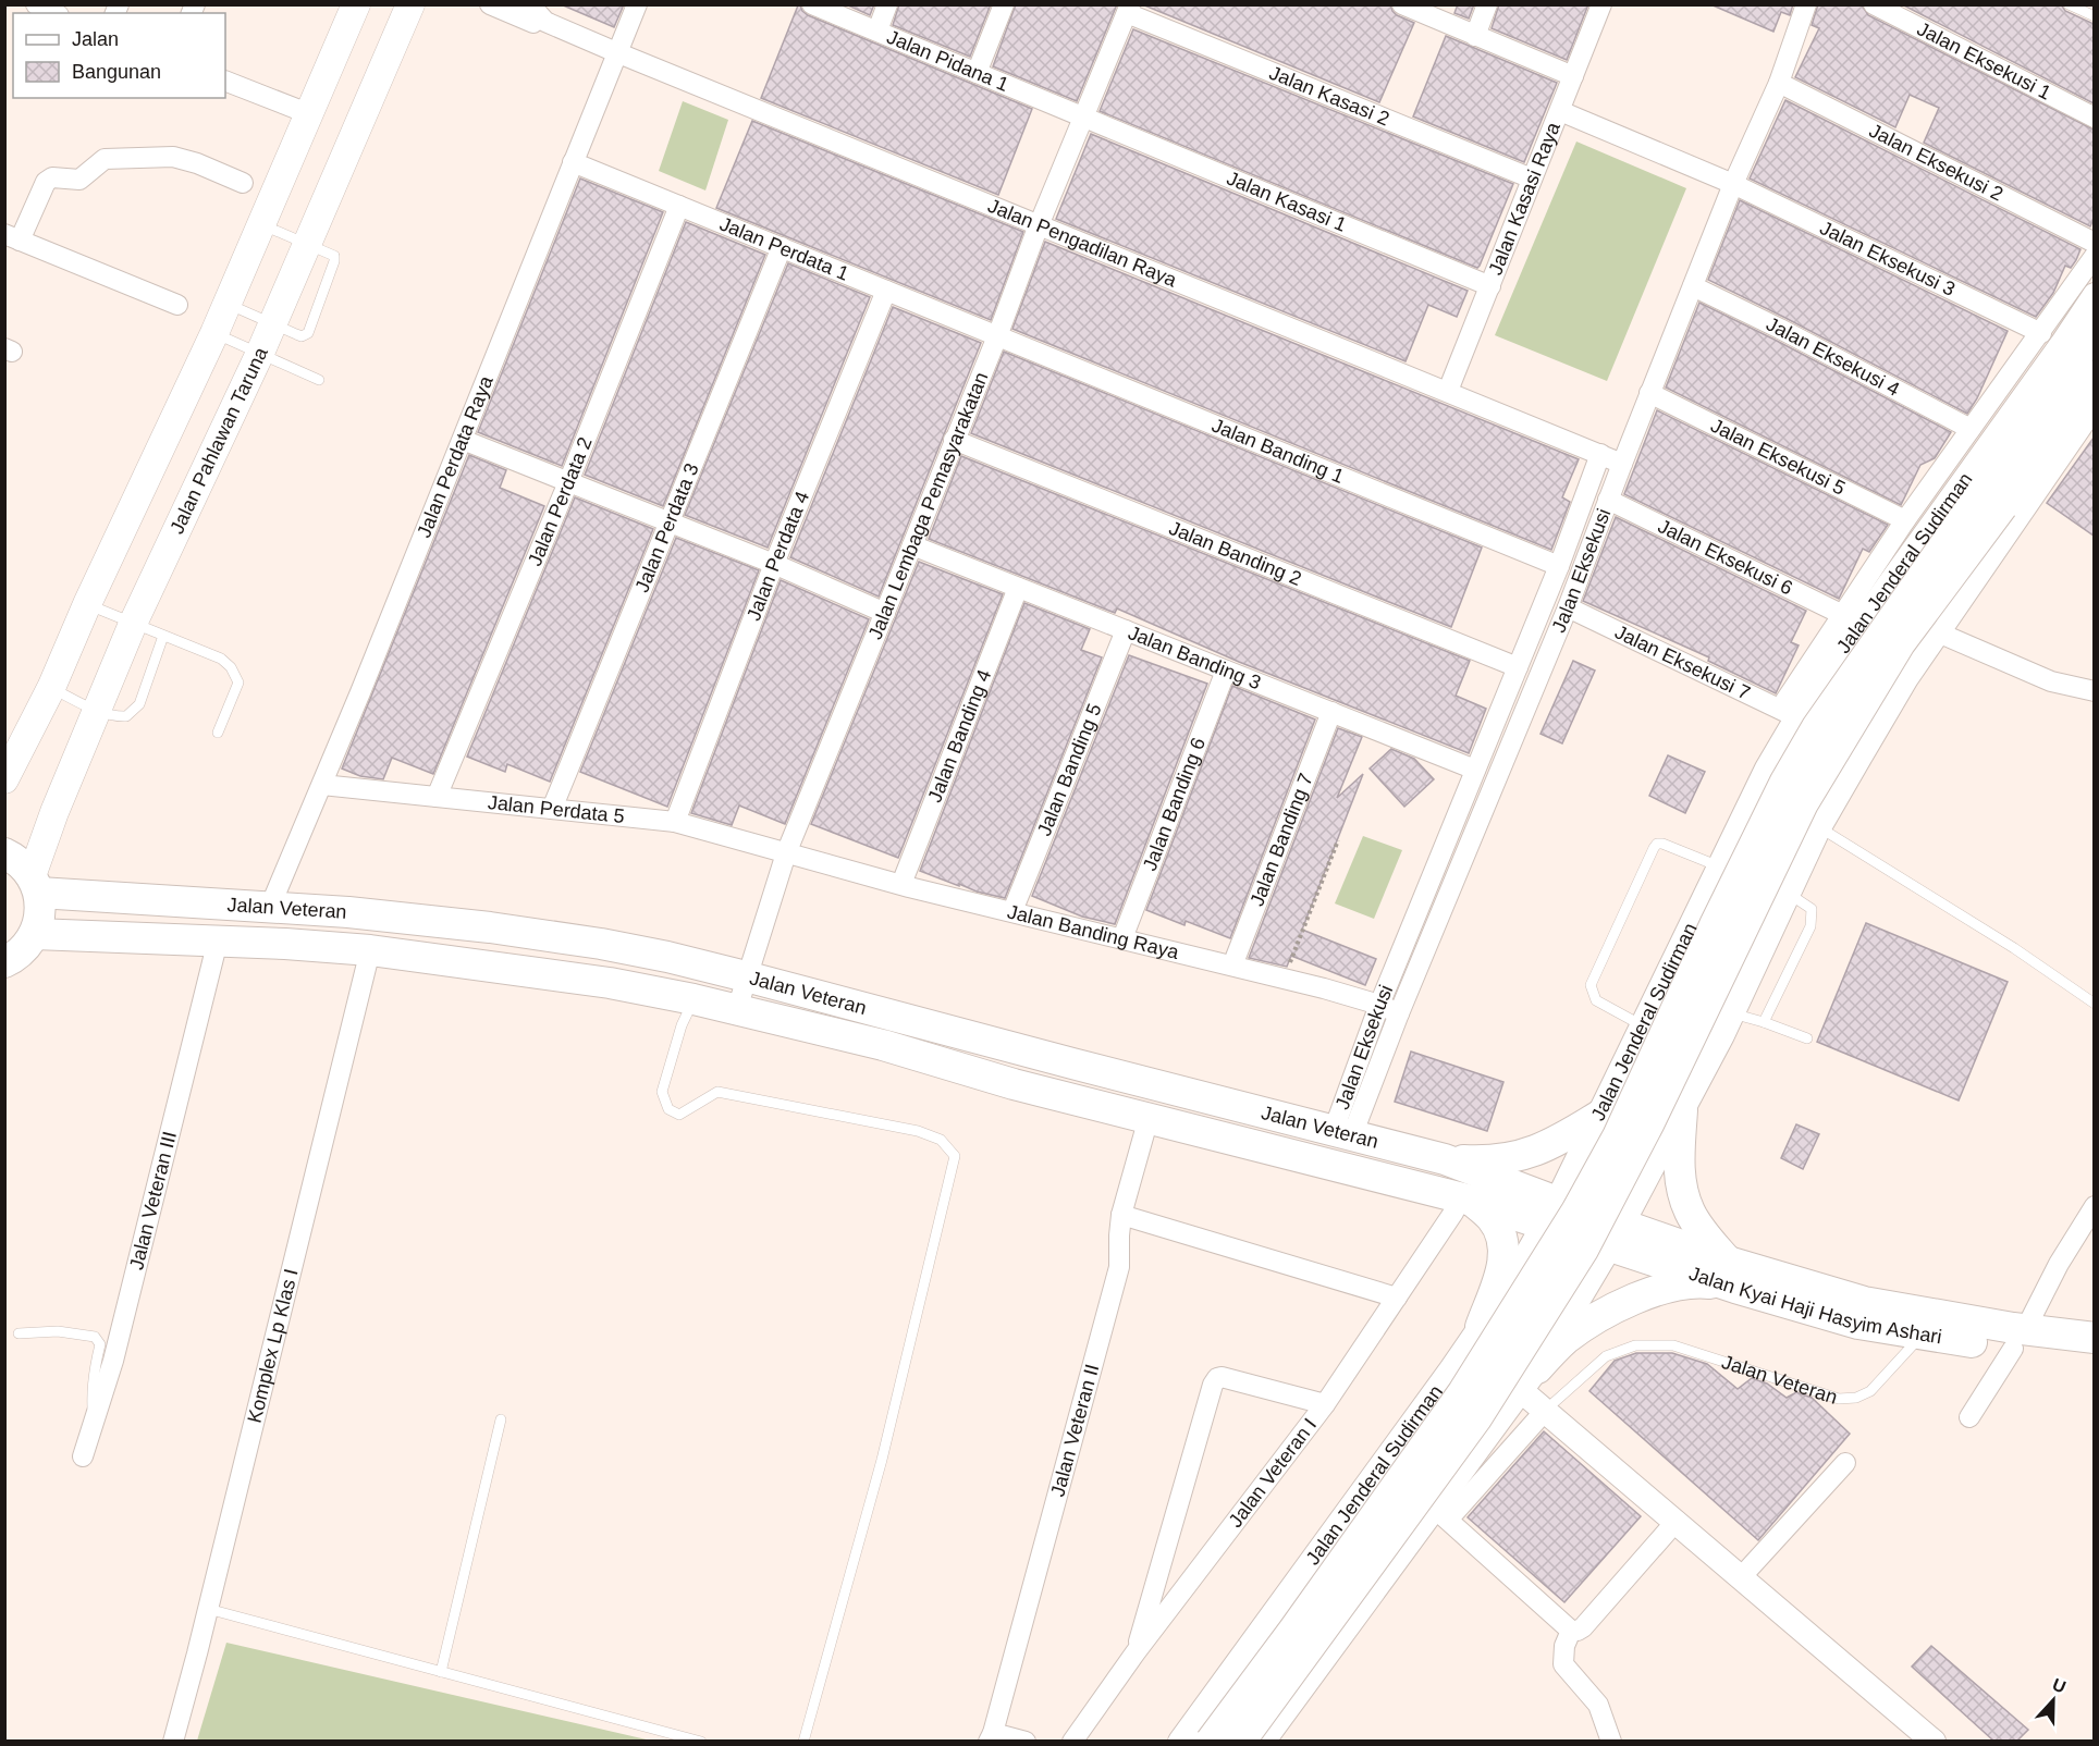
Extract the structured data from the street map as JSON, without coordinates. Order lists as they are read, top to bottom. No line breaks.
{"streets":{"main road":["Jalan Pahlawan Taruna","Jalan Jenderal Sudirman","Jalan Veteran","Jalan Kyai Haji Hasyim Ashari"],"street":["Jalan Pidana 1","Jalan Eksekusi 1","Jalan Kasasi 2","Jalan Eksekusi 2","Jalan Kasasi Raya","Jalan Kasasi 1","Jalan Pengadilan Raya","Jalan Perdata 1","Jalan Eksekusi 3","Jalan Eksekusi 4","Jalan Banding 1","Jalan Perdata Raya","Jalan Eksekusi 5","Jalan Perdata 2","Jalan Lembaga Pemasyarakatan","Jalan Perdata 3","Jalan Banding 2","Jalan Perdata 4","Jalan Eksekusi 6","Jalan Eksekusi","Jalan Banding 3","Jalan Eksekusi 7","Jalan Banding 4","Jalan Banding 5","Jalan Banding 6","Jalan Perdata 5","Jalan Banding 7","Jalan Banding Raya","Jalan Veteran III","Komplex Lp Klas I","Jalan Veteran II","Jalan Veteran I"]},"crossings":[["Jalan Pidana 1","Jalan Kasasi 1"],["Jalan Pidana 1","Jalan Lembaga Pemasyarakatan"],["Jalan Kasasi 2","Jalan Kasasi Raya"],["Jalan Kasasi 2","Jalan Lembaga Pemasyarakatan"],["Jalan Eksekusi 2","Jalan Eksekusi"],["Jalan Kasasi Raya","Jalan Kasasi 1"],["Jalan Kasasi Raya","Jalan Pengadilan Raya"],["Jalan Kasasi Raya","Jalan Eksekusi 3"],["Jalan Kasasi 1","Jalan Lembaga Pemasyarakatan"],["Jalan Pengadilan Raya","Jalan Perdata Raya"],["Jalan Pengadilan Raya","Jalan Lembaga Pemasyarakatan"],["Jalan Pengadilan Raya","Jalan Eksekusi"],["Jalan Perdata 1","Jalan Banding 1"],["Jalan Perdata 1","Jalan Perdata Raya"],["Jalan Perdata 1","Jalan Perdata 2"],["Jalan Perdata 1","Jalan Lembaga Pemasyarakatan"],["Jalan Perdata 1","Jalan Perdata 3"],["Jalan Perdata 1","Jalan Perdata 4"],["Jalan Eksekusi 3","Jalan Eksekusi"],["Jalan Eksekusi 4","Jalan Eksekusi"],["Jalan Pahlawan Taruna","Jalan Veteran"],["Jalan Banding 1","Jalan Lembaga Pemasyarakatan"],["Jalan Banding 1","Jalan Eksekusi"],["Jalan Perdata Raya","Jalan Perdata 5"],["Jalan Perdata Raya","Jalan Veteran"],["Jalan Eksekusi 5","Jalan Eksekusi"],["Jalan Perdata 2","Jalan Perdata 5"],["Jalan Lembaga Pemasyarakatan","Jalan Banding 2"],["Jalan Lembaga Pemasyarakatan","Jalan Banding 3"],["Jalan Lembaga Pemasyarakatan","Jalan Perdata 5"],["Jalan Lembaga Pemasyarakatan","Jalan Veteran"],["Jalan Lembaga Pemasyarakatan","Jalan Banding Raya"],["Jalan Perdata 3","Jalan Perdata 5"],["Jalan Banding 2","Jalan Eksekusi"],["Jalan Perdata 4","Jalan Perdata 5"],["Jalan Eksekusi 6","Jalan Eksekusi"],["Jalan Jenderal Sudirman","Jalan Eksekusi 7"],["Jalan Jenderal Sudirman","Jalan Veteran"],["Jalan Jenderal Sudirman","Jalan Kyai Haji Hasyim Ashari"],["Jalan Eksekusi","Jalan Banding 3"],["Jalan Eksekusi","Jalan Eksekusi 7"],["Jalan Eksekusi","Jalan Veteran"],["Jalan Eksekusi","Jalan Banding Raya"],["Jalan Banding 3","Jalan Banding 4"],["Jalan Banding 3","Jalan Banding 5"],["Jalan Banding 3","Jalan Banding 6"],["Jalan Banding 3","Jalan Banding 7"],["Jalan Banding 4","Jalan Banding Raya"],["Jalan Banding 5","Jalan Banding Raya"],["Jalan Banding 6","Jalan Banding Raya"],["Jalan Perdata 5","Jalan Banding Raya"],["Jalan Banding 7","Jalan Banding Raya"],["Jalan Veteran","Jalan Veteran III"],["Jalan Veteran","Jalan Kyai Haji Hasyim Ashari"],["Jalan Veteran","Komplex Lp Klas I"],["Jalan Veteran","Jalan Veteran II"],["Jalan Veteran","Jalan Veteran I"]],"legend":["Jalan","Bangunan"],"north":"top"}
